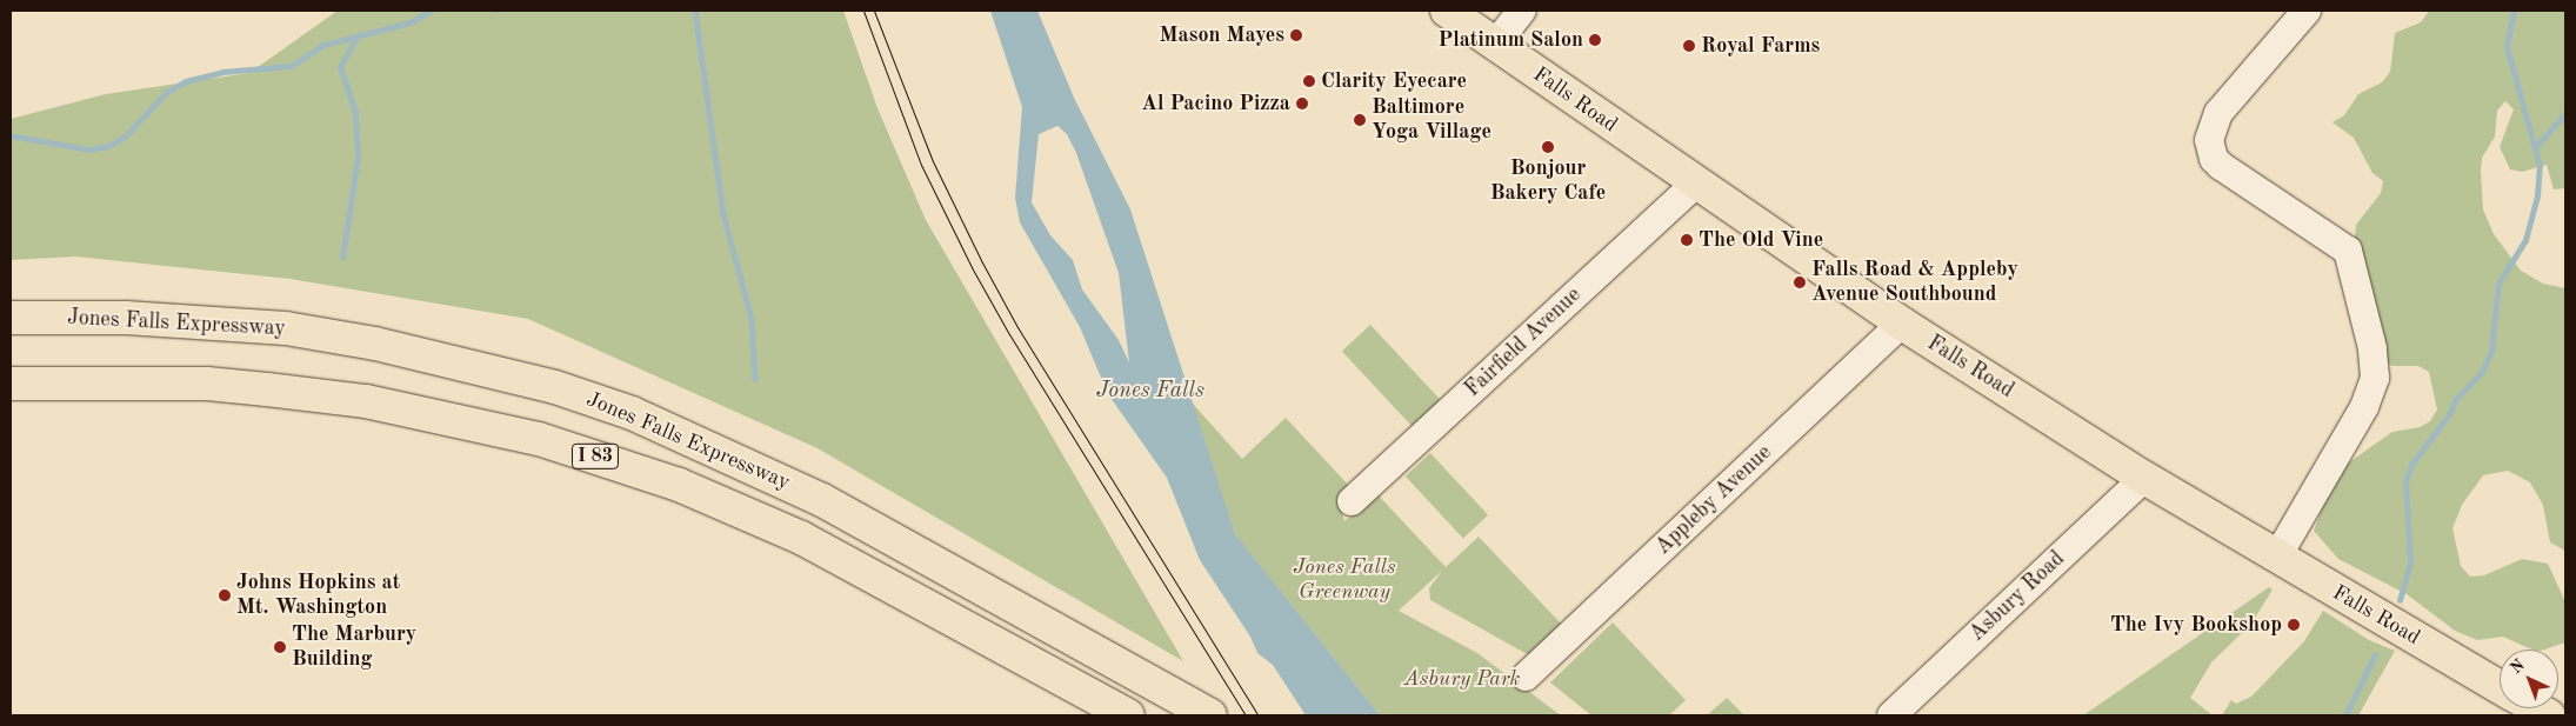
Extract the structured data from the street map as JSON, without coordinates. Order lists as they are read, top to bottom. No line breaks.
{"streets":{"main road":["Falls Road","Jones Falls Expressway","I 83"],"street":["Fairfield Avenue","Appleby Avenue","Asbury Road"]},"crossings":[["Falls Road","Fairfield Avenue"],["Falls Road","Appleby Avenue"],["Falls Road","Asbury Road"]],"water":["Jones Falls"],"parks":["Jones Falls Greenway","Asbury Park"],"places":["Mason Mayes","Platinum Salon","Royal Farms","Clarity Eyecare","Al Pacino Pizza","Baltimore Yoga Village","Bonjour Bakery Cafe","The Old Vine","Falls Road & Appleby Avenue Southbound","Johns Hopkins at Mt. Washington","The Ivy Bookshop","The Marbury Building"],"north":"top left"}
